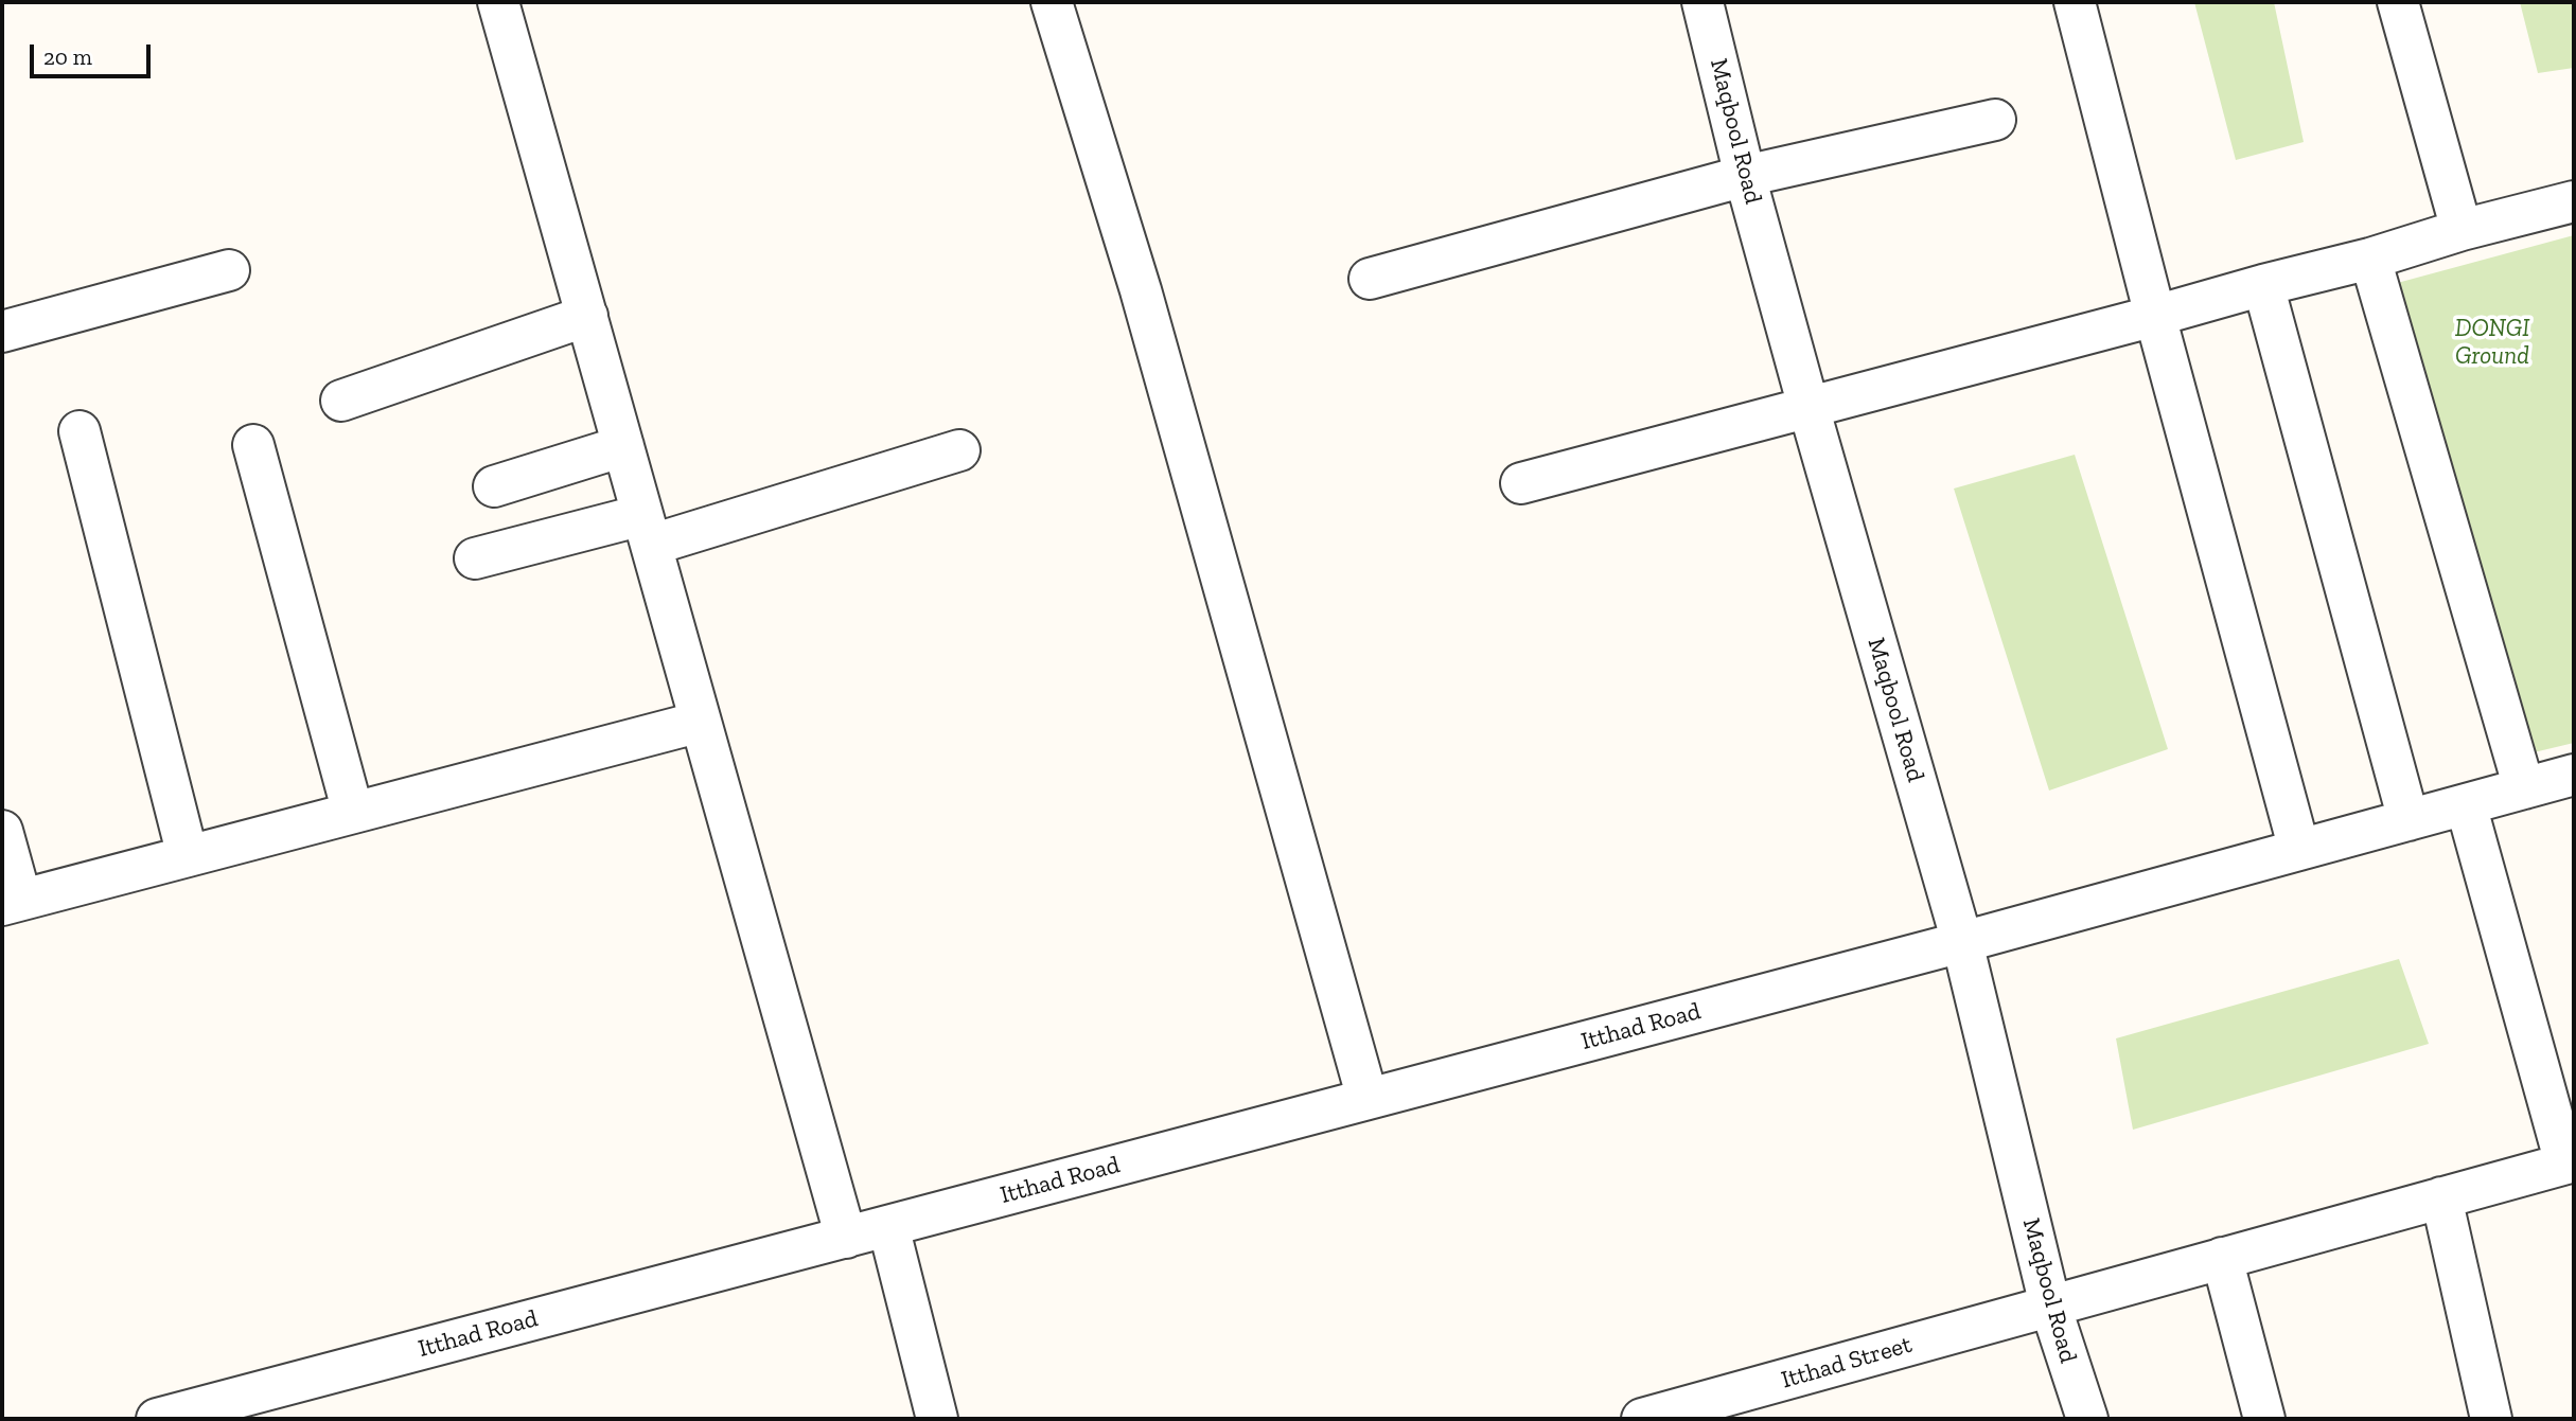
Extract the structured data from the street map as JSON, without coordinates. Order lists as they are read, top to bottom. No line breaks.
{"streets":{"street":["Maqbool Road","Itthad Road","Itthad Street"]},"crossings":[["Maqbool Road","Itthad Road"],["Maqbool Road","Itthad Street"]],"parks":["DONGI Ground"],"scale_bar":"20 m"}
